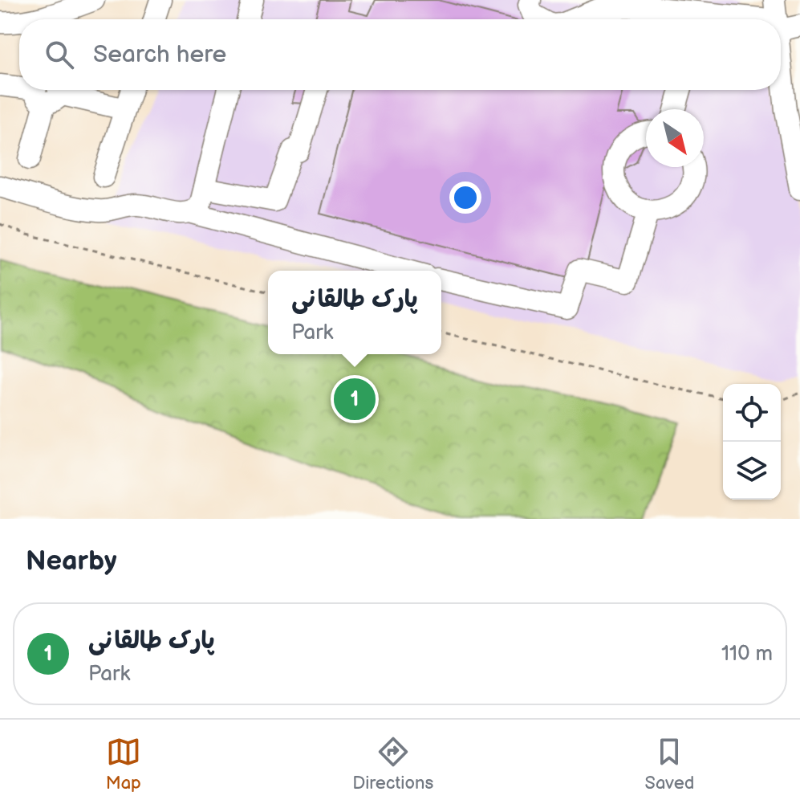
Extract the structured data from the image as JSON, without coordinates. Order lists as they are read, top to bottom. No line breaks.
{"north":"bottom right","page":{"search":"Search here","popup":["پارک طالقانی","Park"],"pins":"1","heading":"Nearby","list":[{"mark":"1","name":"پارک طالقانی","note":"Park","value":"110 m"}],"nav":["Map","Directions","Saved"]}}
